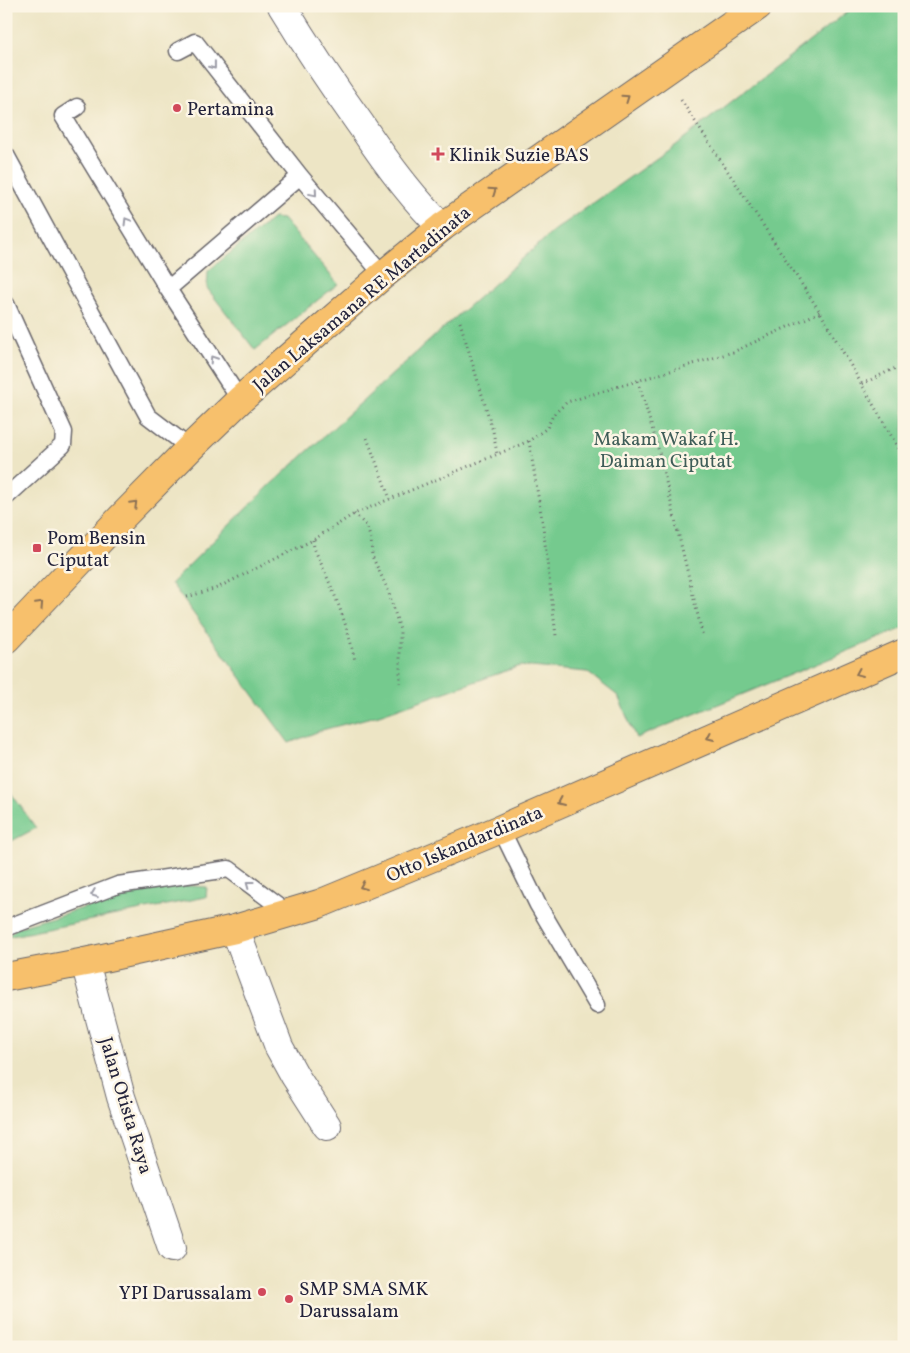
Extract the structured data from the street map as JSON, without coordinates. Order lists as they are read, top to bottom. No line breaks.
{"streets":{"highway":["Jalan Laksamana RE Martadinata","Otto Iskandardinata"],"street":["Jalan Otista Raya"]},"crossings":[["Otto Iskandardinata","Jalan Otista Raya"]],"one_way":["Jalan Laksamana RE Martadinata","Otto Iskandardinata"],"parks":["Makam Wakaf H. Daiman Ciputat"],"places":{"other":["Pertamina","YPI Darussalam","SMP SMA SMK Darussalam"],"health":["Klinik Suzie BAS"],"transit":["Pom Bensin Ciputat"]}}
